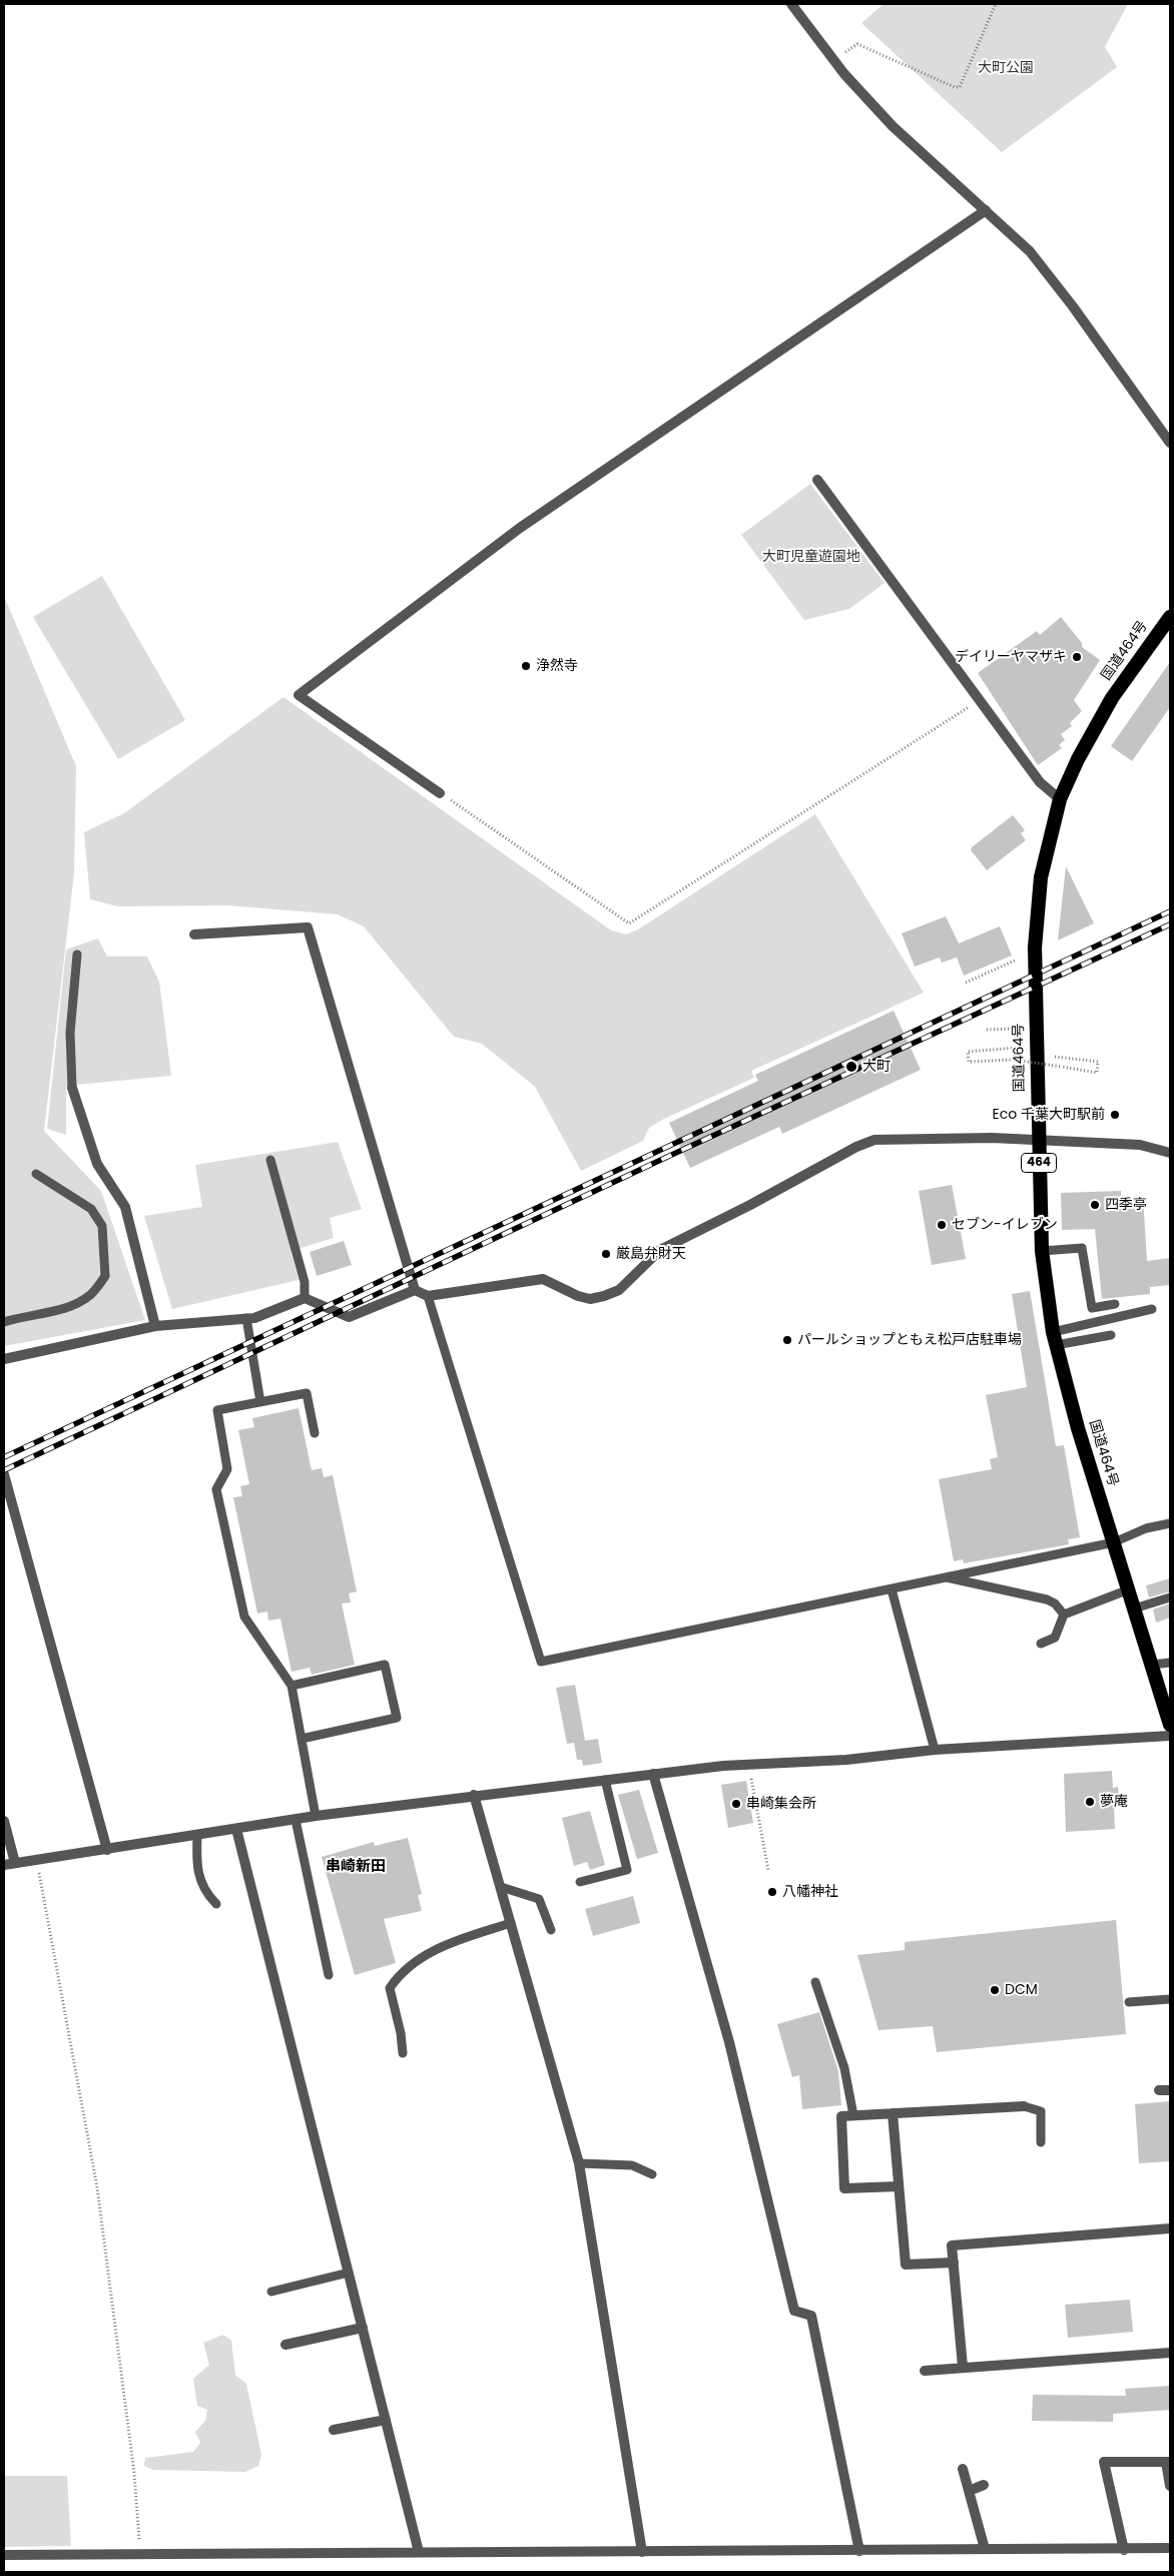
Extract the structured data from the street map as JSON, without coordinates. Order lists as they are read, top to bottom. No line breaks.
{"streets":{"highway":["国道464号","464"]},"districts":["串崎新田"],"parks":["大町公園","大町児童遊園地"],"places":["デイリーヤマザキ","浄然寺","大町","Eco 千葉大町駅前","四季亭","セブン-イレブン","厳島弁財天","パールショップともえ松戸店駐車場","夢庵","串崎集会所","八幡神社","DCM"]}
